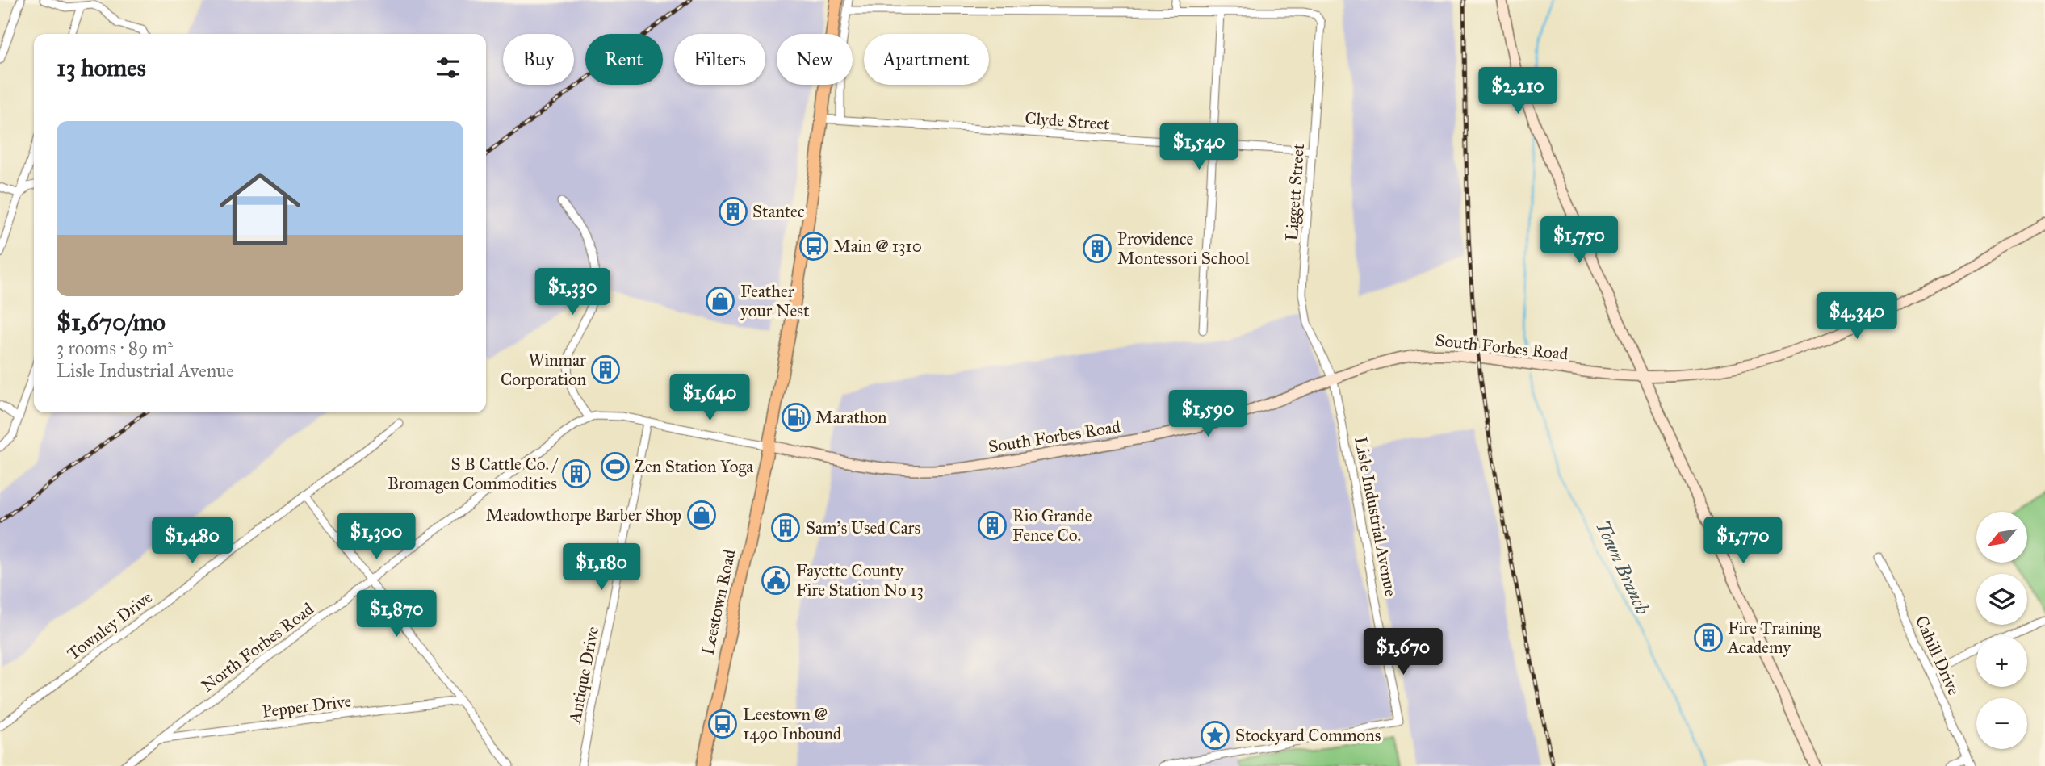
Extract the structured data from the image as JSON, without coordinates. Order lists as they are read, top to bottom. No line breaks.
{"streets":{"main road":["South Forbes Road","Leestown Road"],"street":["Clyde Street","Liggett Street","Lisle Industrial Avenue","Townley Drive","North Forbes Road","Cahill Drive","Antique Drive","Pepper Drive"]},"crossings":[["Clyde Street","Liggett Street"],["Clyde Street","Leestown Road"],["Liggett Street","South Forbes Road"],["Liggett Street","Lisle Industrial Avenue"],["South Forbes Road","Lisle Industrial Avenue"],["South Forbes Road","Leestown Road"],["South Forbes Road","North Forbes Road"],["Leestown Road","North Forbes Road"],["North Forbes Road","Antique Drive"],["North Forbes Road","Pepper Drive"]],"water":["Town Branch"],"places":{"building":["Stantec","Providence Montessori School","Winmar Corporation","S B Cattle Co. / Bromagen Commodities","Rio Grande Fence Co.","Sam's Used Cars","Fire Training Academy"],"bus stop":["Main @ 1310","Leestown @ 1490 Inbound"],"shop":["Feather your Nest","Meadowthorpe Barber Shop"],"fuel station":["Marathon"],"sports":["Zen Station Yoga"],"public building":["Fayette County Fire Station No 13"],"place":["Stockyard Commons"]},"north":"bottom left","page":{"chip":["Buy","Rent","Filters","New","Apartment"],"heading":"13 homes","price":["$2,210","$1,540","$1,750","$1,330","$4,340","$1,640","$1,590","$1,300","$1,480","$1,770","$1,180","$1,870","$1,670"],"list":[{"name":"$1,670/mo","note":"3 rooms · 89 m² · Lisle Industrial Avenue"}],"map_buttons":["+","−"]}}
